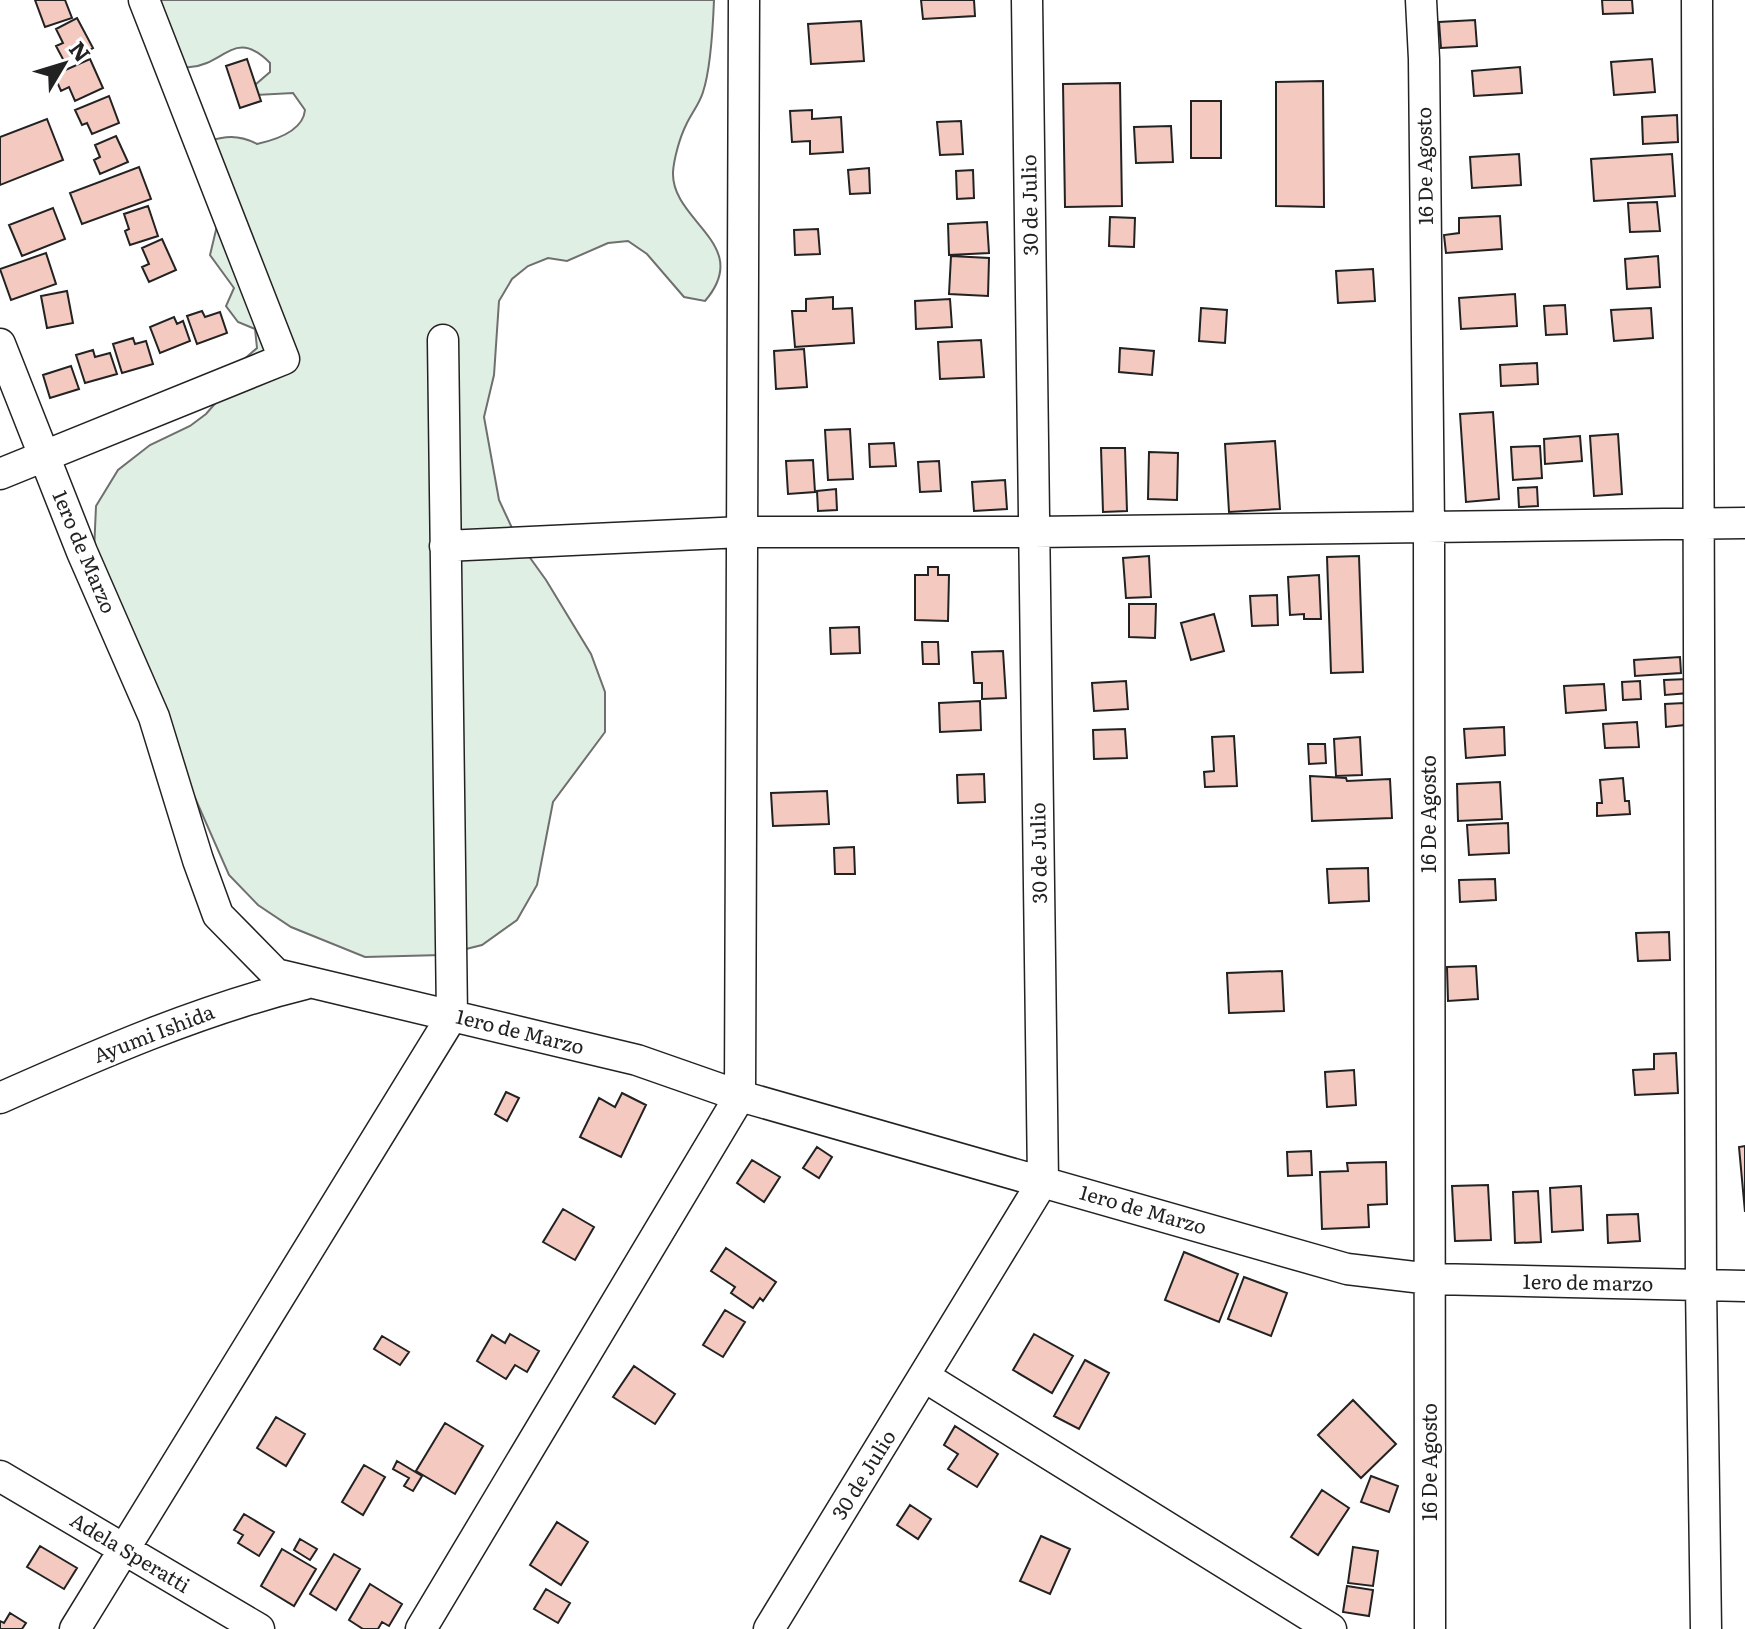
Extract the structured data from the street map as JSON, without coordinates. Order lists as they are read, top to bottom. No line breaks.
{"streets":{"street":["16 De Agosto","30 de Julio","1ero de Marzo","Ayumi Ishida","1ero de marzo","Adela Speratti"]},"crossings":[["16 De Agosto","1ero de Marzo"],["16 De Agosto","1ero de marzo"],["30 de Julio","1ero de Marzo"],["1ero de Marzo","Ayumi Ishida"],["1ero de Marzo","1ero de marzo"]],"north":"top right"}
